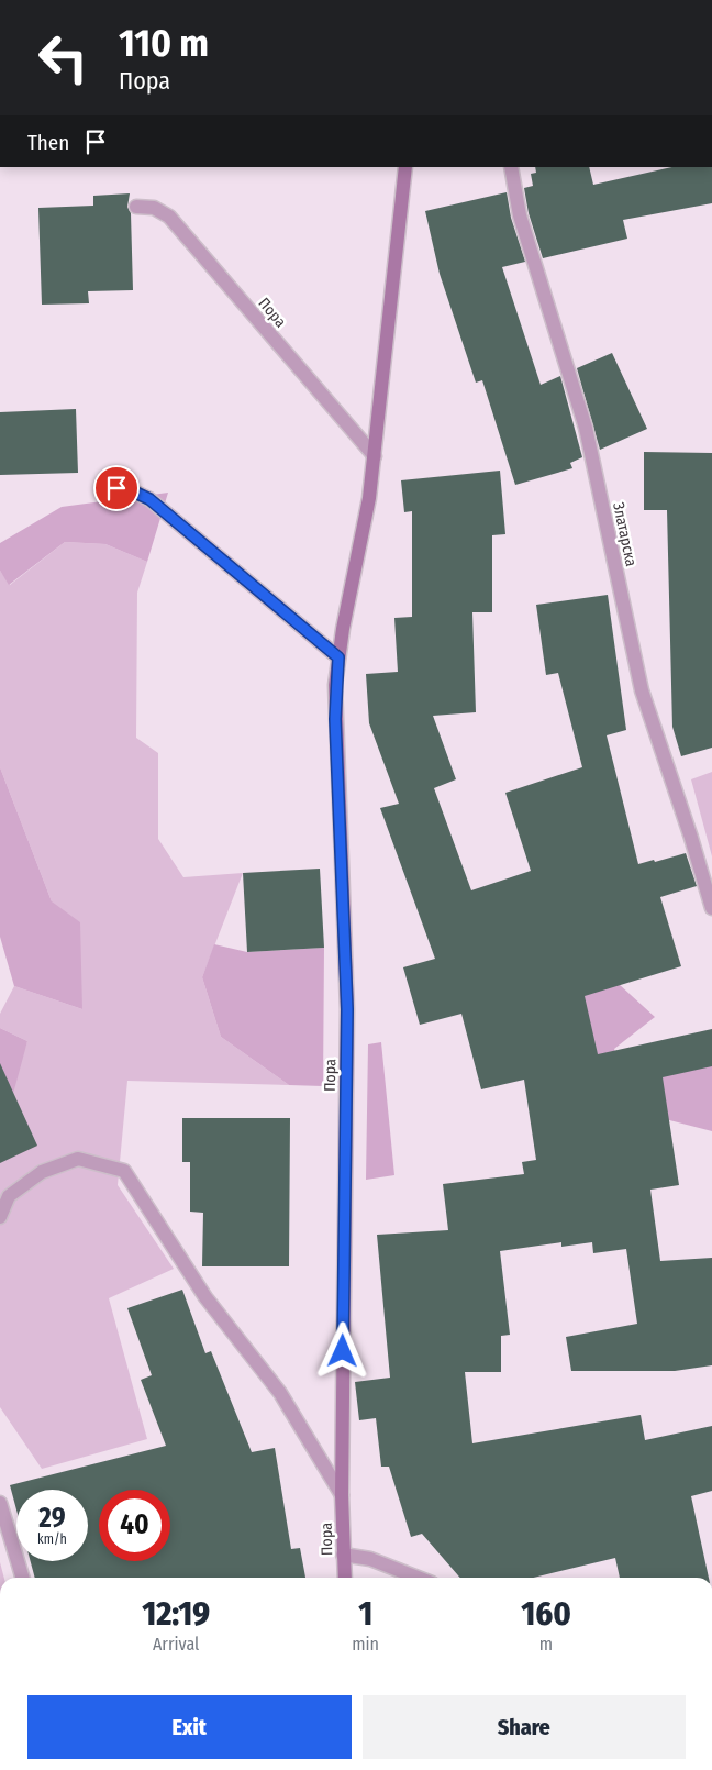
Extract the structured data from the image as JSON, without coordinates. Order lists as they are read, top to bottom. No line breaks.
{"streets":{"street":["Пора","Златарска"]},"page":{"turn":["110 m","Пора"],"then":"Then","speed":"29 km/h","limit":"40","eta":["12:19","Arrival","1","min","160","m"],"buttons":["Exit","Share"]}}
